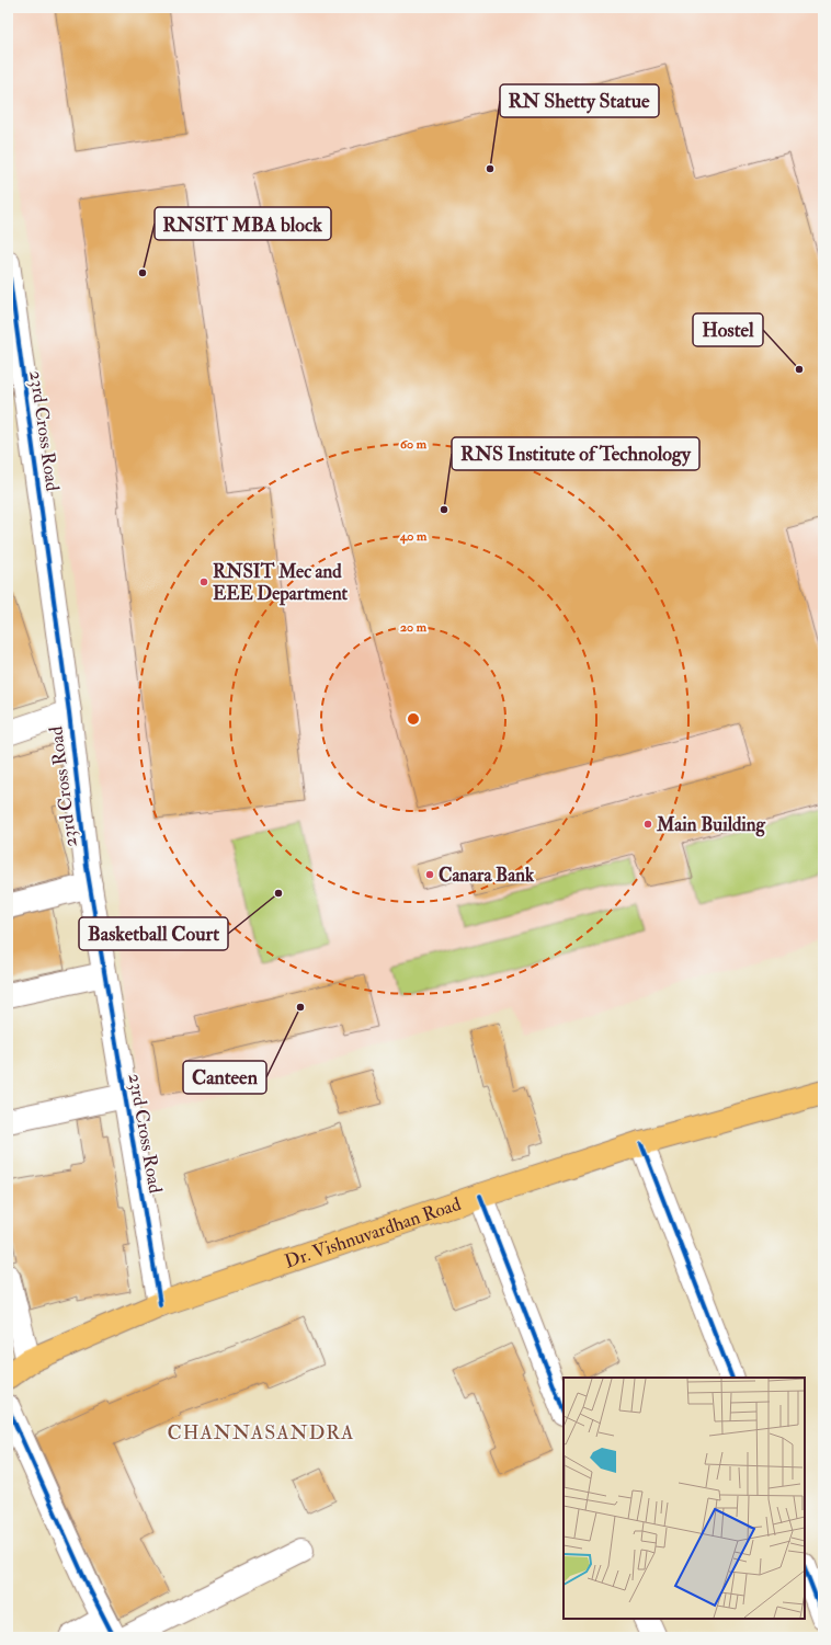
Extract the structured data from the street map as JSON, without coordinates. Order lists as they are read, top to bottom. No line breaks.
{"streets":{"main road":["Dr. Vishnuvardhan Road"],"street":["23rd Cross Road"]},"crossings":[["23rd Cross Road","Dr. Vishnuvardhan Road"]],"districts":["CHANNASANDRA"],"places":["RN Shetty Statue","RNSIT MBA block","Hostel","RNS Institute of Technology","RNSIT Mec and EEE Department","Main Building","Canara Bank","Basketball Court","Canteen"],"rings":["60 m","40 m","20 m"]}
